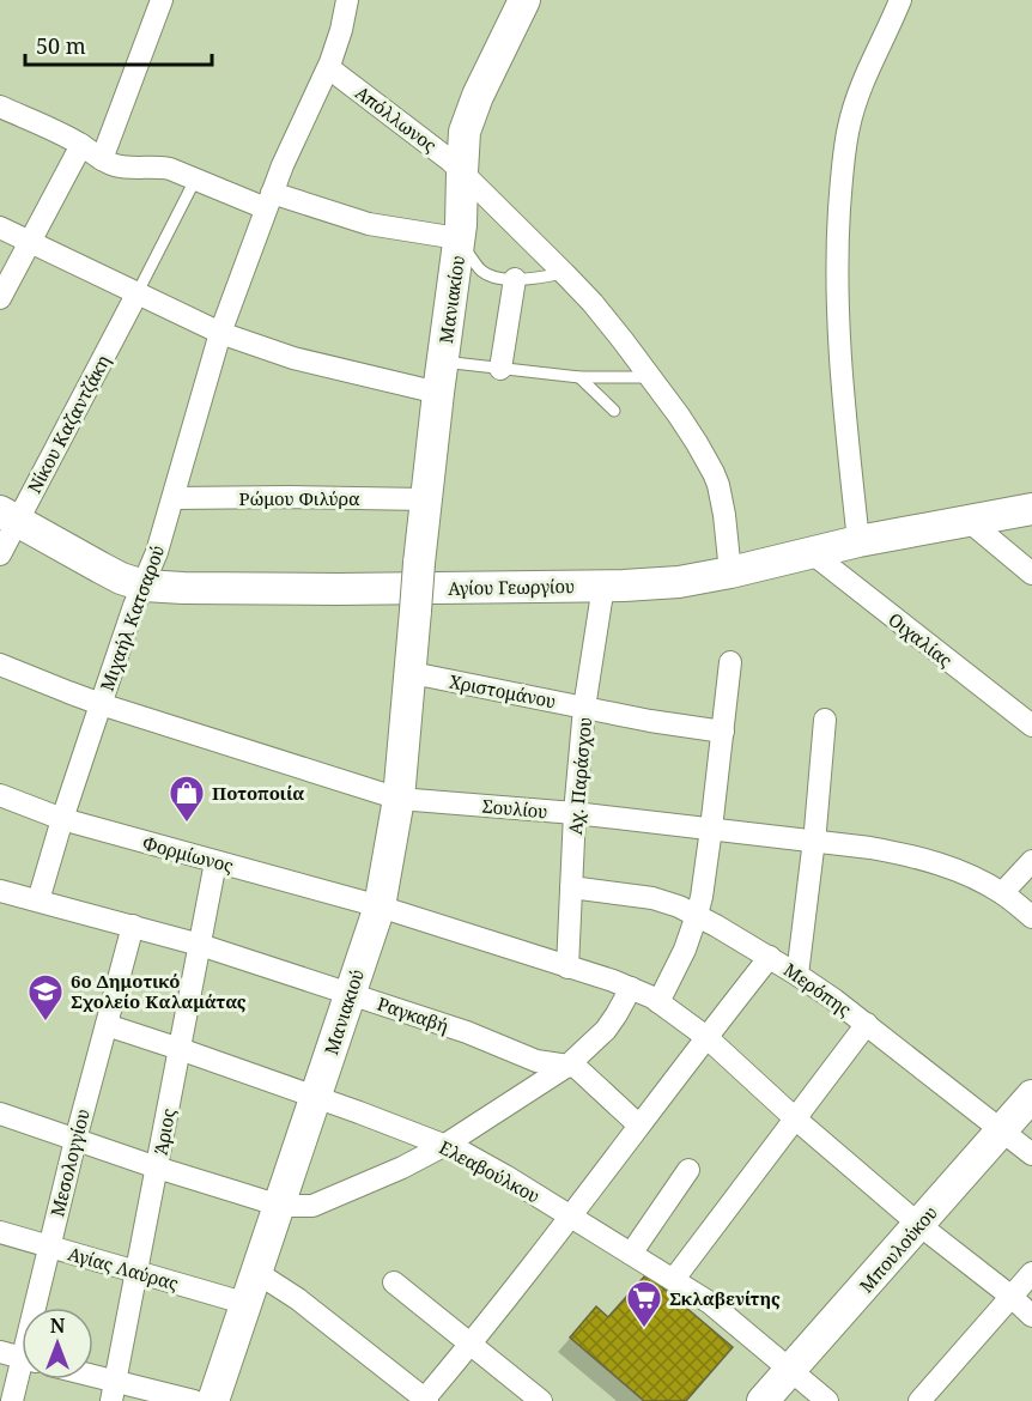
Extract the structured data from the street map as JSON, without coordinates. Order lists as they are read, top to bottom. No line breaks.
{"streets":{"street":["Απόλλωνος","Μανιακίου","Νίκου Καζαντζάκη","Ρώμου Φιλύρα","Αγίου Γεωργίου","Μιχαήλ Κατσαρού","Οιχαλίας","Χριστομάνου","Αχ. Παράσχου","Σουλίου","Φορμίωνος","Μερόπης","Μανιακιού","Ραγκαβή","Άριος","Μεσολογγίου","Ελεαβούλκου","Μπουλούκου","Αγίας Λαύρας"]},"crossings":[["Απόλλωνος","Μανιακίου"],["Απόλλωνος","Αγίου Γεωργίου"],["Απόλλωνος","Μιχαήλ Κατσαρού"],["Μανιακίου","Ρώμου Φιλύρα"],["Μανιακίου","Μανιακιού"],["Νίκου Καζαντζάκη","Αγίου Γεωργίου"],["Ρώμου Φιλύρα","Μιχαήλ Κατσαρού"],["Αγίου Γεωργίου","Μιχαήλ Κατσαρού"],["Αγίου Γεωργίου","Οιχαλίας"],["Αγίου Γεωργίου","Αχ. Παράσχου"],["Μιχαήλ Κατσαρού","Σουλίου"],["Μιχαήλ Κατσαρού","Φορμίωνος"],["Μιχαήλ Κατσαρού","Ραγκαβή"],["Χριστομάνου","Αχ. Παράσχου"],["Χριστομάνου","Μανιακιού"],["Αχ. Παράσχου","Σουλίου"],["Αχ. Παράσχου","Φορμίωνος"],["Αχ. Παράσχου","Μερόπης"],["Σουλίου","Μανιακιού"],["Φορμίωνος","Μανιακιού"],["Φορμίωνος","Άριος"],["Φορμίωνος","Μπουλούκου"],["Μερόπης","Μπουλούκου"],["Μανιακιού","Ραγκαβή"],["Μανιακιού","Ελεαβούλκου"],["Μανιακιού","Αγίας Λαύρας"],["Ραγκαβή","Άριος"],["Ραγκαβή","Μεσολογγίου"],["Άριος","Ελεαβούλκου"],["Άριος","Αγίας Λαύρας"],["Μεσολογγίου","Ελεαβούλκου"],["Μεσολογγίου","Αγίας Λαύρας"],["Ελεαβούλκου","Μπουλούκου"]],"places":{"shop":["Ποτοποιία"],"school or university":["6ο Δημοτικό Σχολείο Καλαμάτας"],"supermarket":["Σκλαβενίτης"]},"scale_bar":"50 m","north":"top"}
